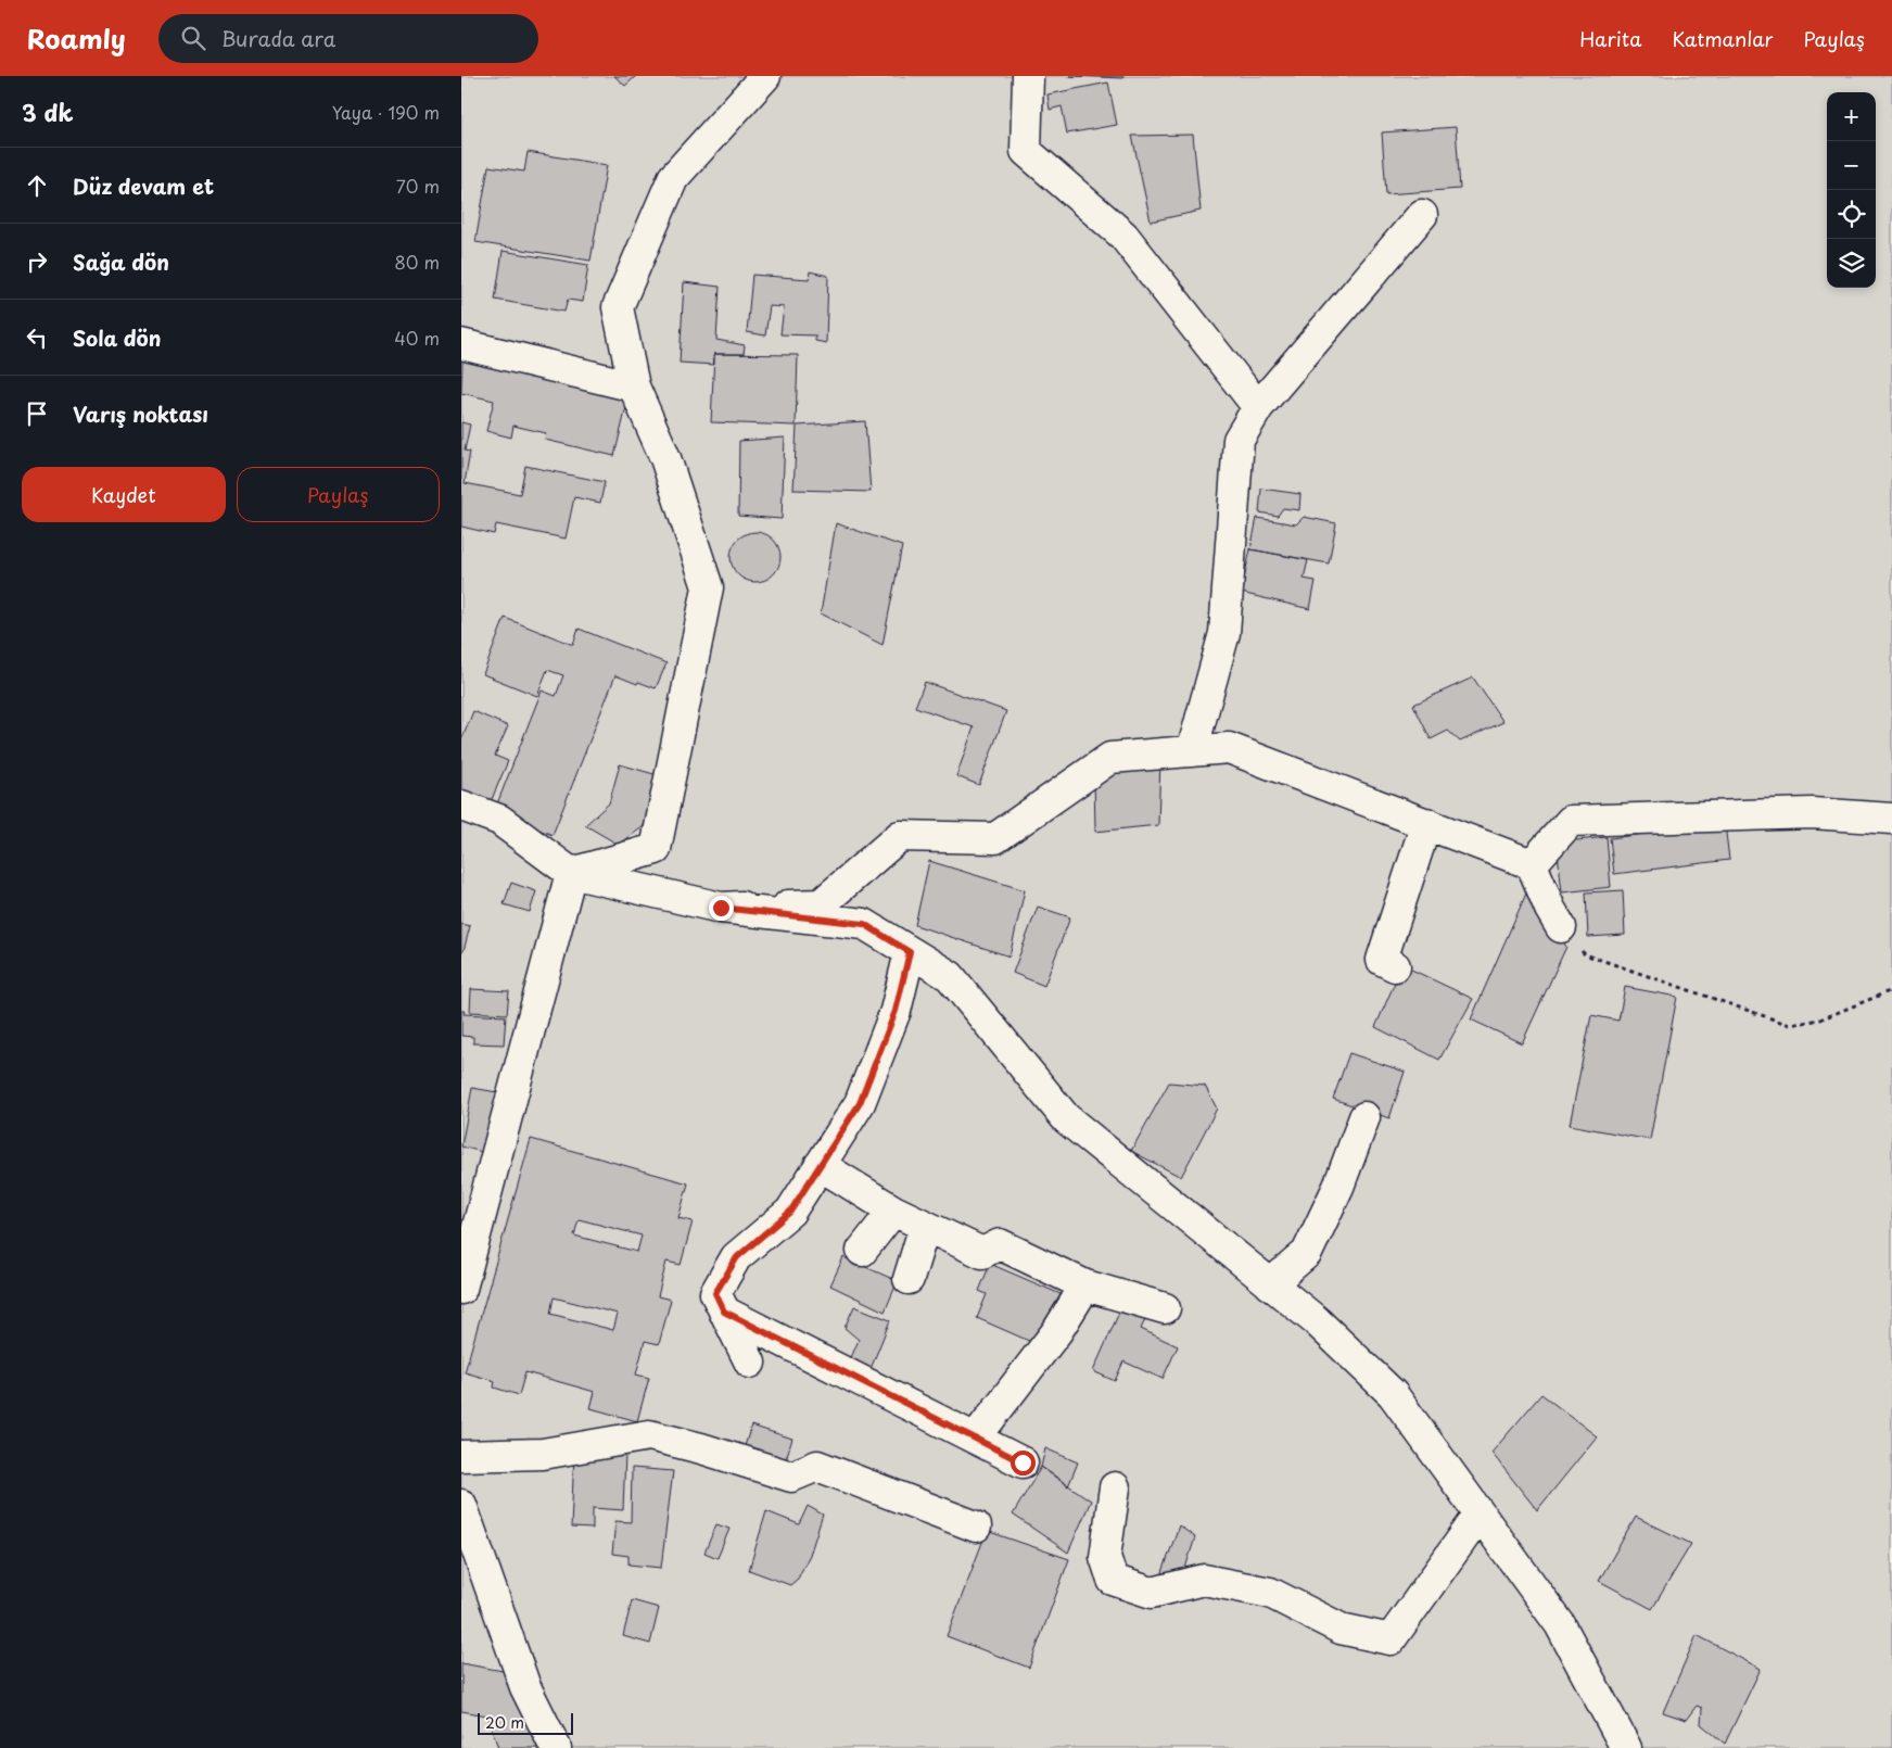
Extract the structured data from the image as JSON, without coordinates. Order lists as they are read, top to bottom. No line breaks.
{"scale_bar":"20 m","page":{"header":"Roamly","search":"Burada ara","nav":["Harita","Katmanlar","Paylaş"],"heading":["3 dk","Yaya · 190 m"],"map_buttons":["+","−"],"list":[["Düz devam et","70 m"],["Sağa dön","80 m"],["Sola dön","40 m"],"Varış noktası"],"buttons":["Kaydet","Paylaş"],"scale":"20 m"}}
